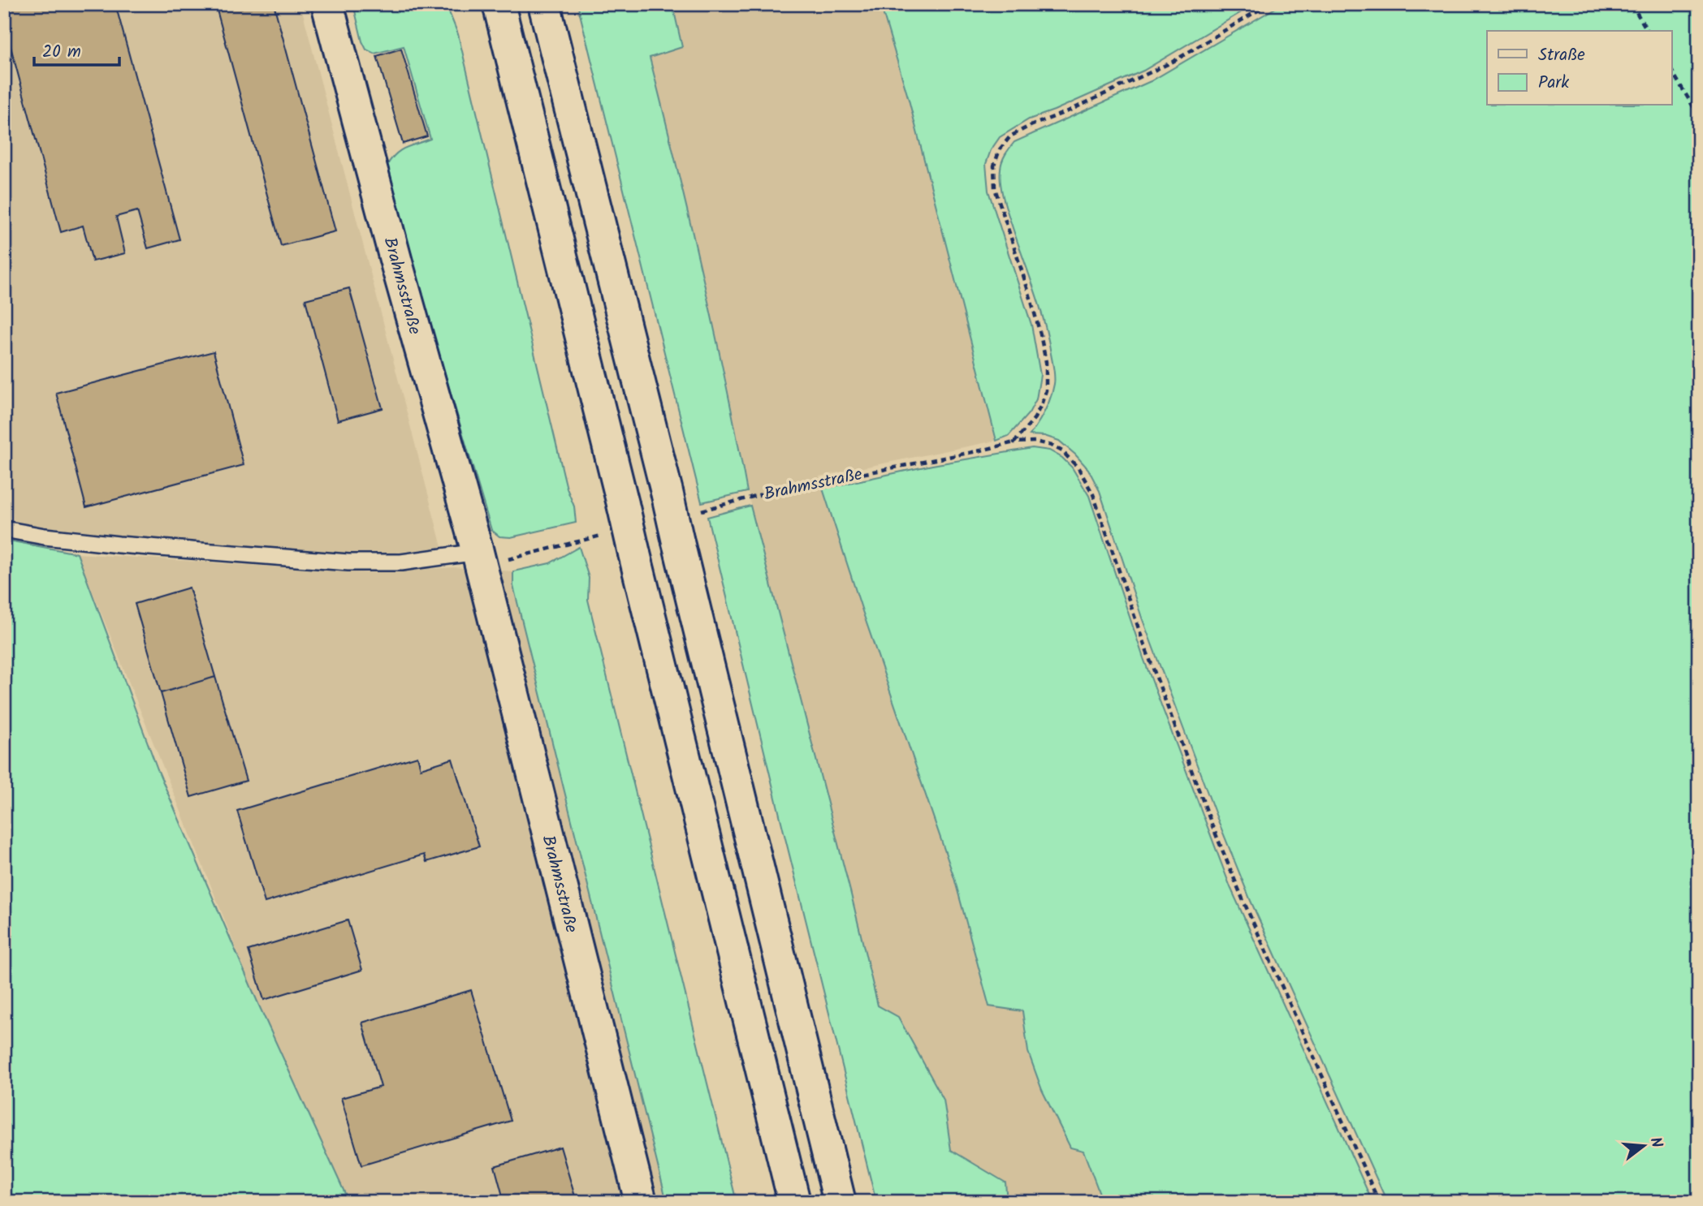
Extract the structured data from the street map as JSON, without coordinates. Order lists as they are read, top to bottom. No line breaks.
{"streets":{"main road":["Brahmsstraße"]},"legend":["Straße","Park"],"scale_bar":"20 m","north":"right"}
